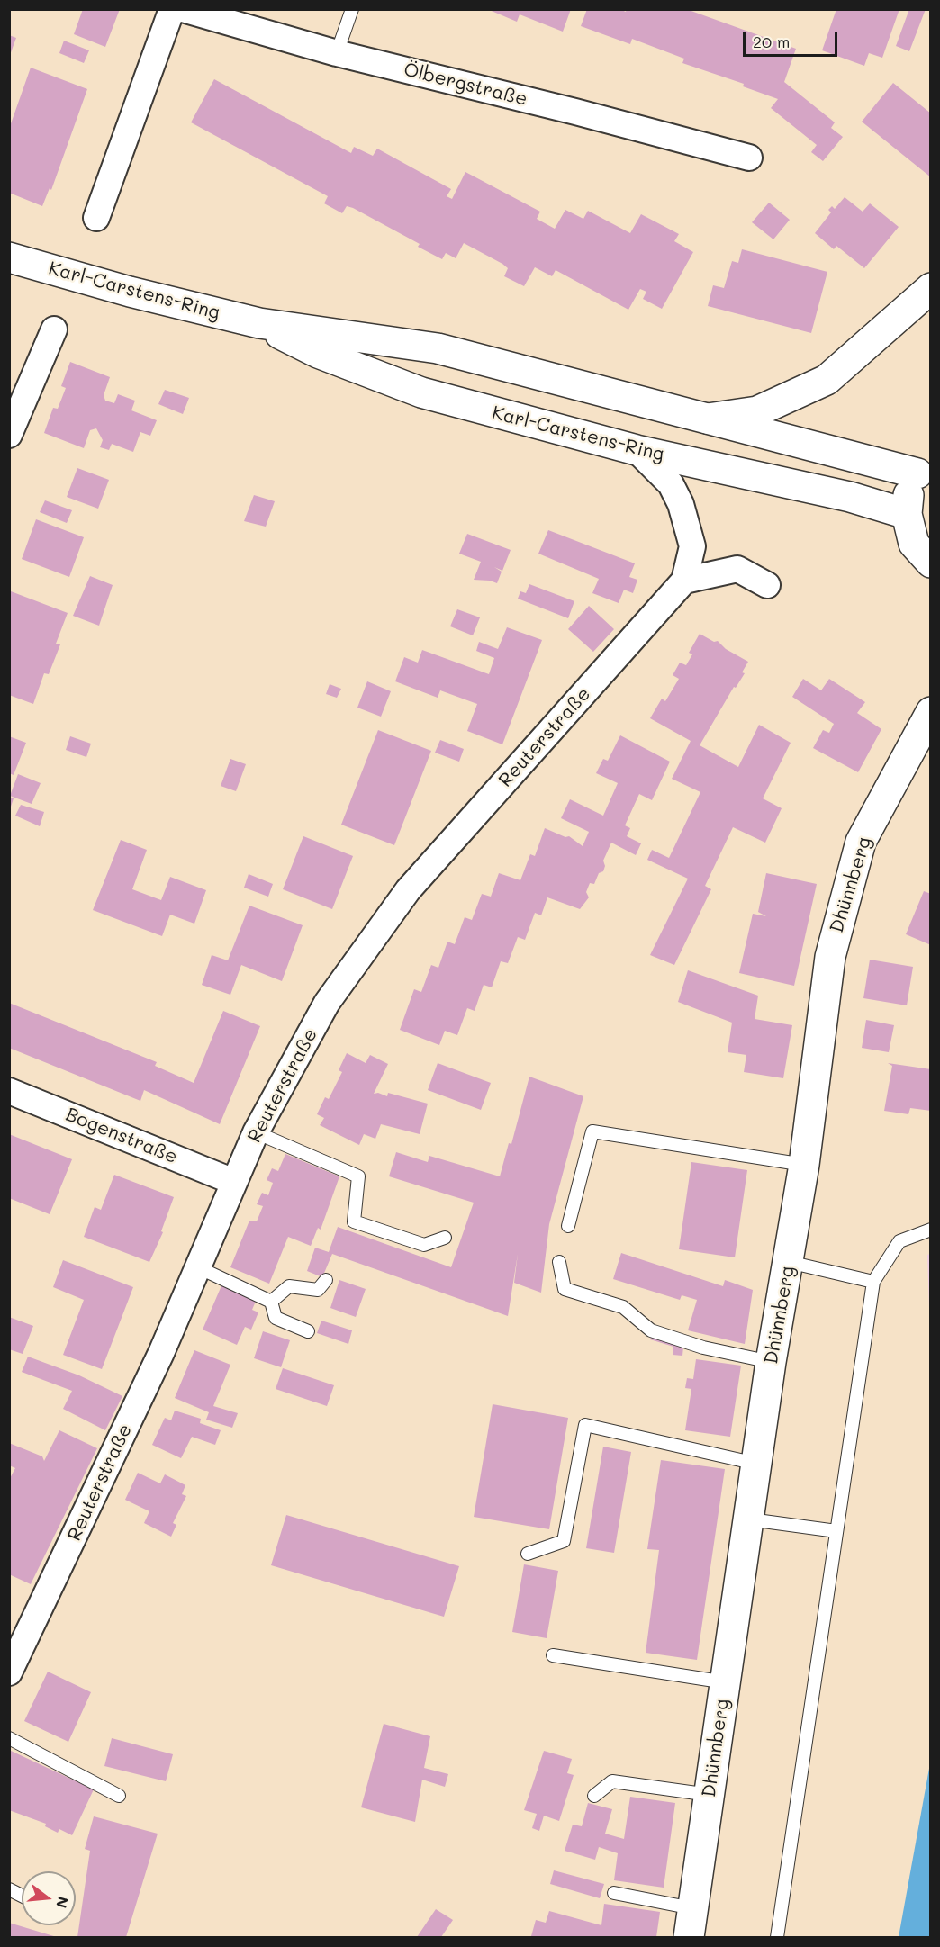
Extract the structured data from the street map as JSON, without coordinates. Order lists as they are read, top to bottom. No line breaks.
{"streets":{"main road":["Karl-Carstens-Ring","Dhünnberg"],"street":["Ölbergstraße","Reuterstraße","Bogenstraße"]},"crossings":[["Karl-Carstens-Ring","Reuterstraße"],["Reuterstraße","Bogenstraße"]],"scale_bar":"20 m","north":"right"}
